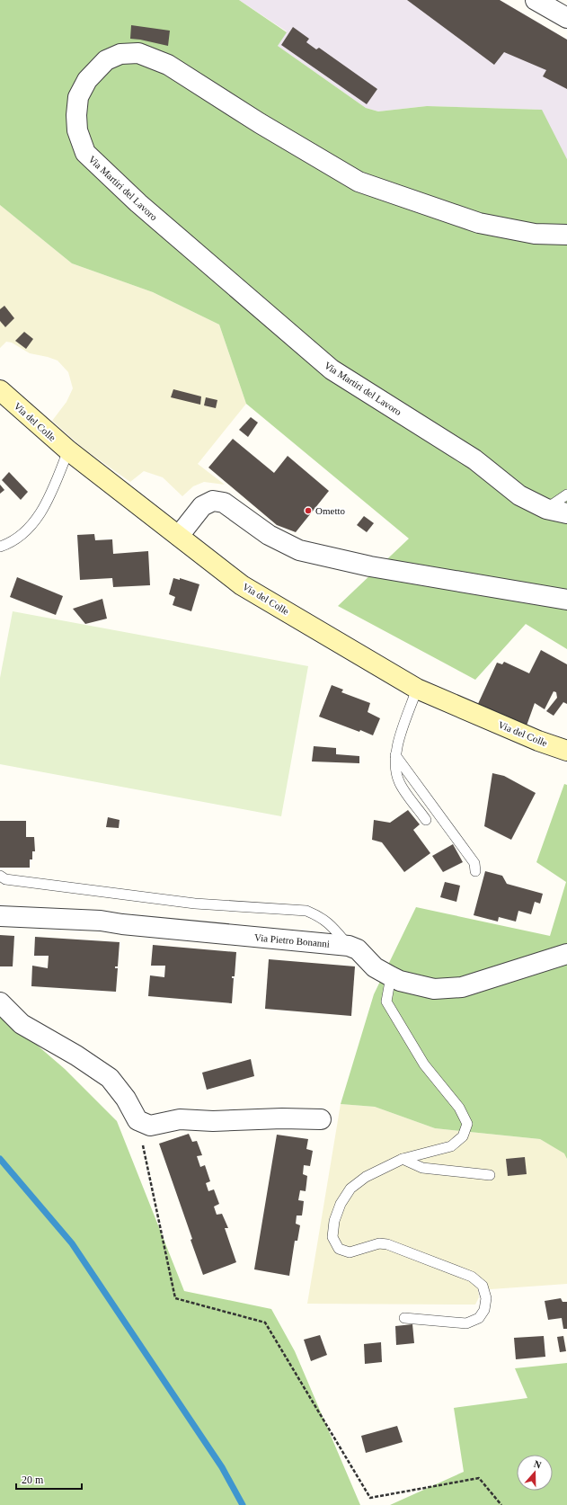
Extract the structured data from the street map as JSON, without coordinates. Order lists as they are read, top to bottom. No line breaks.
{"streets":{"street":["Via Martiri del Lavoro","Via del Colle","Via Pietro Bonanni"]},"places":["Ometto"],"scale_bar":"20 m","north":"top"}
